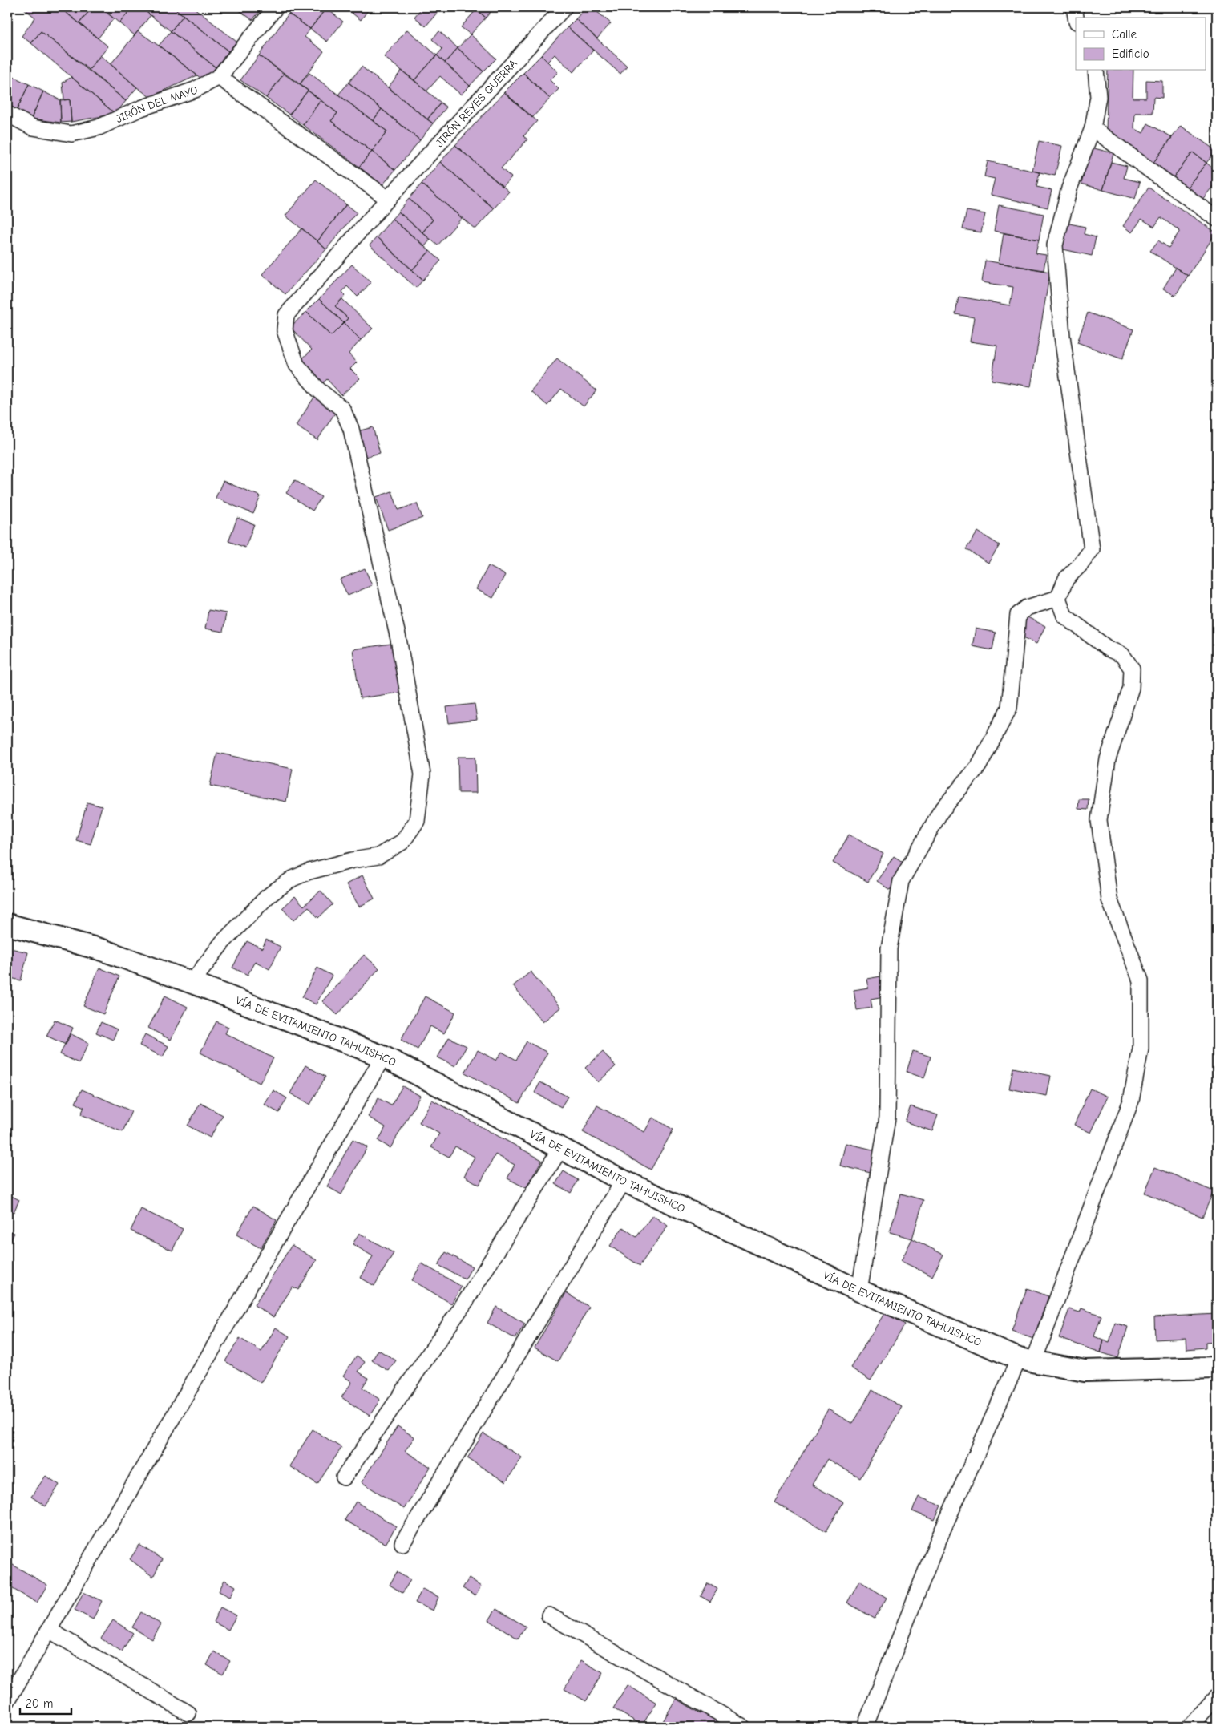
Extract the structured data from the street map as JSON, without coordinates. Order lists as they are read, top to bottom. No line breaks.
{"streets":{"main road":["VÍA DE EVITAMIENTO TAHUISHCO"],"street":["JIRÓN REYES GUERRA","JIRÓN DEL MAYO"]},"crossings":[["JIRÓN REYES GUERRA","VÍA DE EVITAMIENTO TAHUISHCO"]],"legend":["Calle","Edificio"],"scale_bar":"20 m"}
